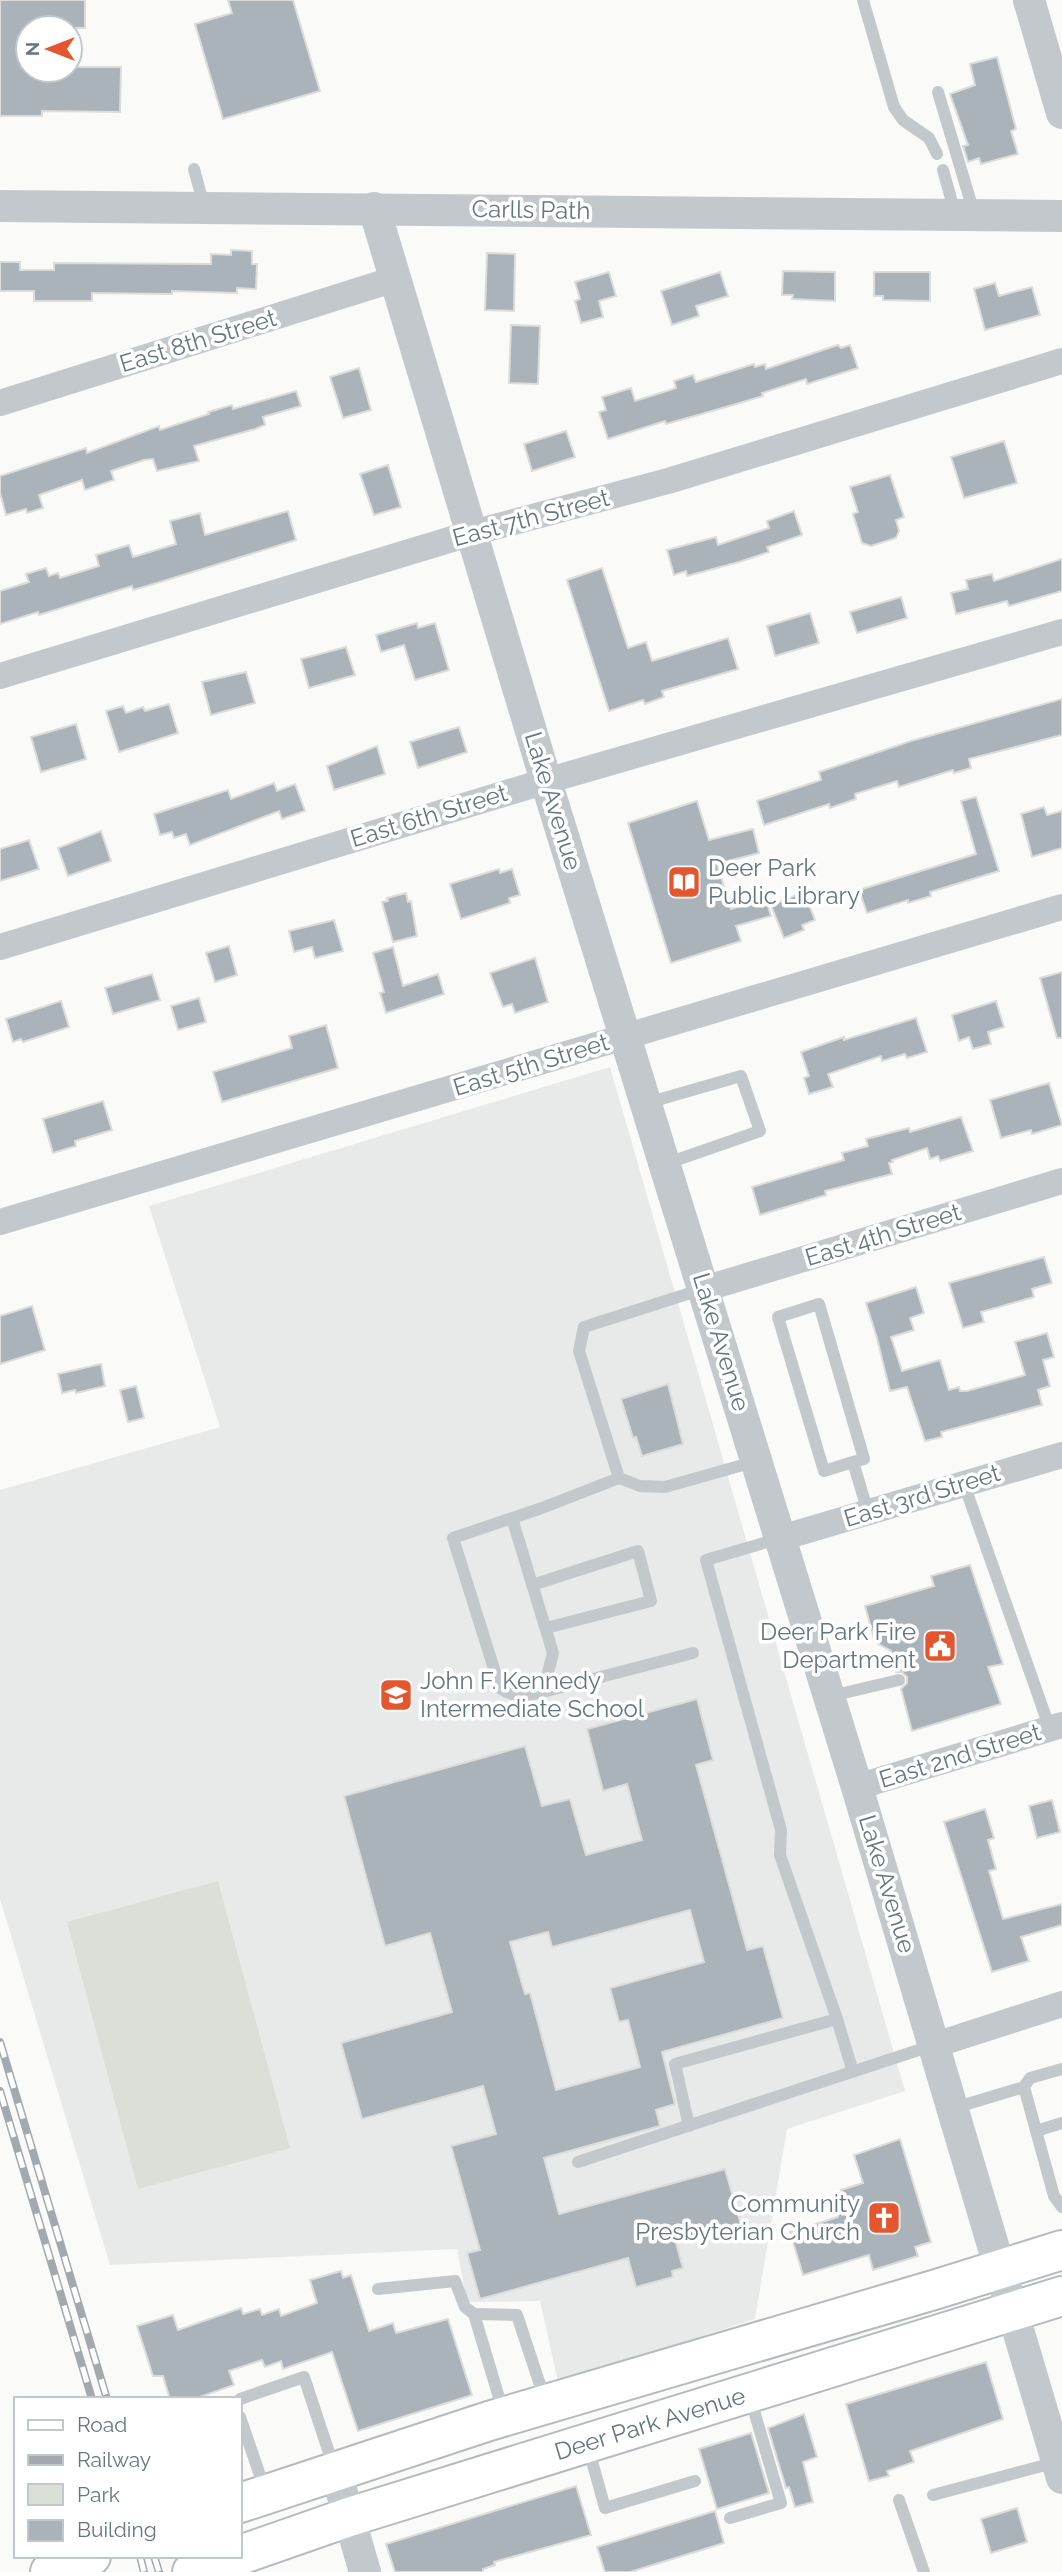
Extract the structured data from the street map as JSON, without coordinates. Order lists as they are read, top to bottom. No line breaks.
{"streets":{"main road":["Deer Park Avenue"],"street":["Carlls Path","East 8th Street","East 7th Street","Lake Avenue","East 6th Street","East 5th Street","East 4th Street","East 3rd Street","East 2nd Street"]},"crossings":[["Carlls Path","Lake Avenue"],["East 8th Street","Lake Avenue"],["East 7th Street","Lake Avenue"],["Lake Avenue","East 6th Street"],["Lake Avenue","East 5th Street"],["Lake Avenue","East 4th Street"],["Lake Avenue","East 3rd Street"],["Lake Avenue","East 2nd Street"],["Lake Avenue","Deer Park Avenue"]],"places":{"library":["Deer Park Public Library"],"public building":["Deer Park Fire Department"],"school or university":["John F. Kennedy Intermediate School"],"church":["Community Presbyterian Church"]},"legend":["Road","Railway","Park","Building"],"north":"left"}
